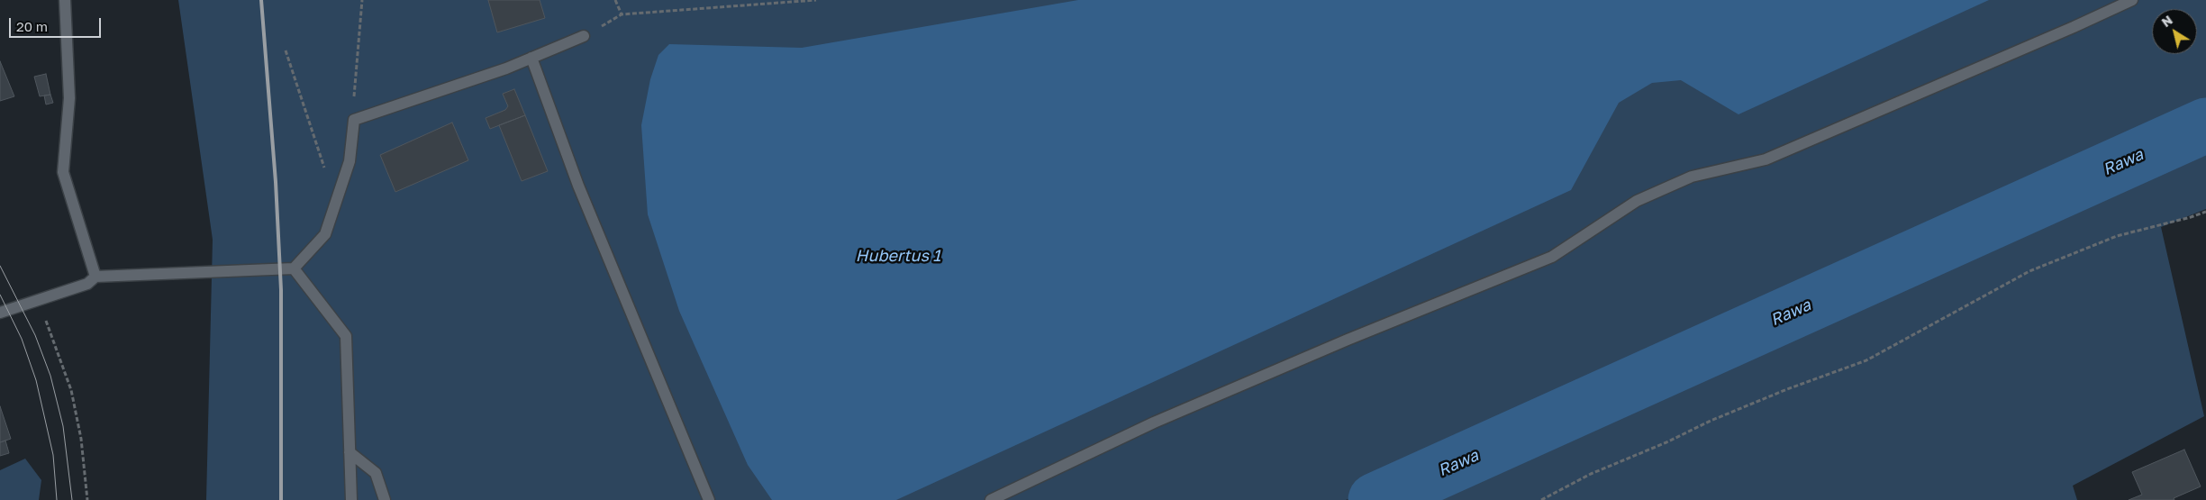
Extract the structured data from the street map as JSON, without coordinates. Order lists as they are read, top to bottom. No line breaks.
{"water":["Rawa","Hubertus 1"],"scale_bar":"20 m","north":"top left"}
